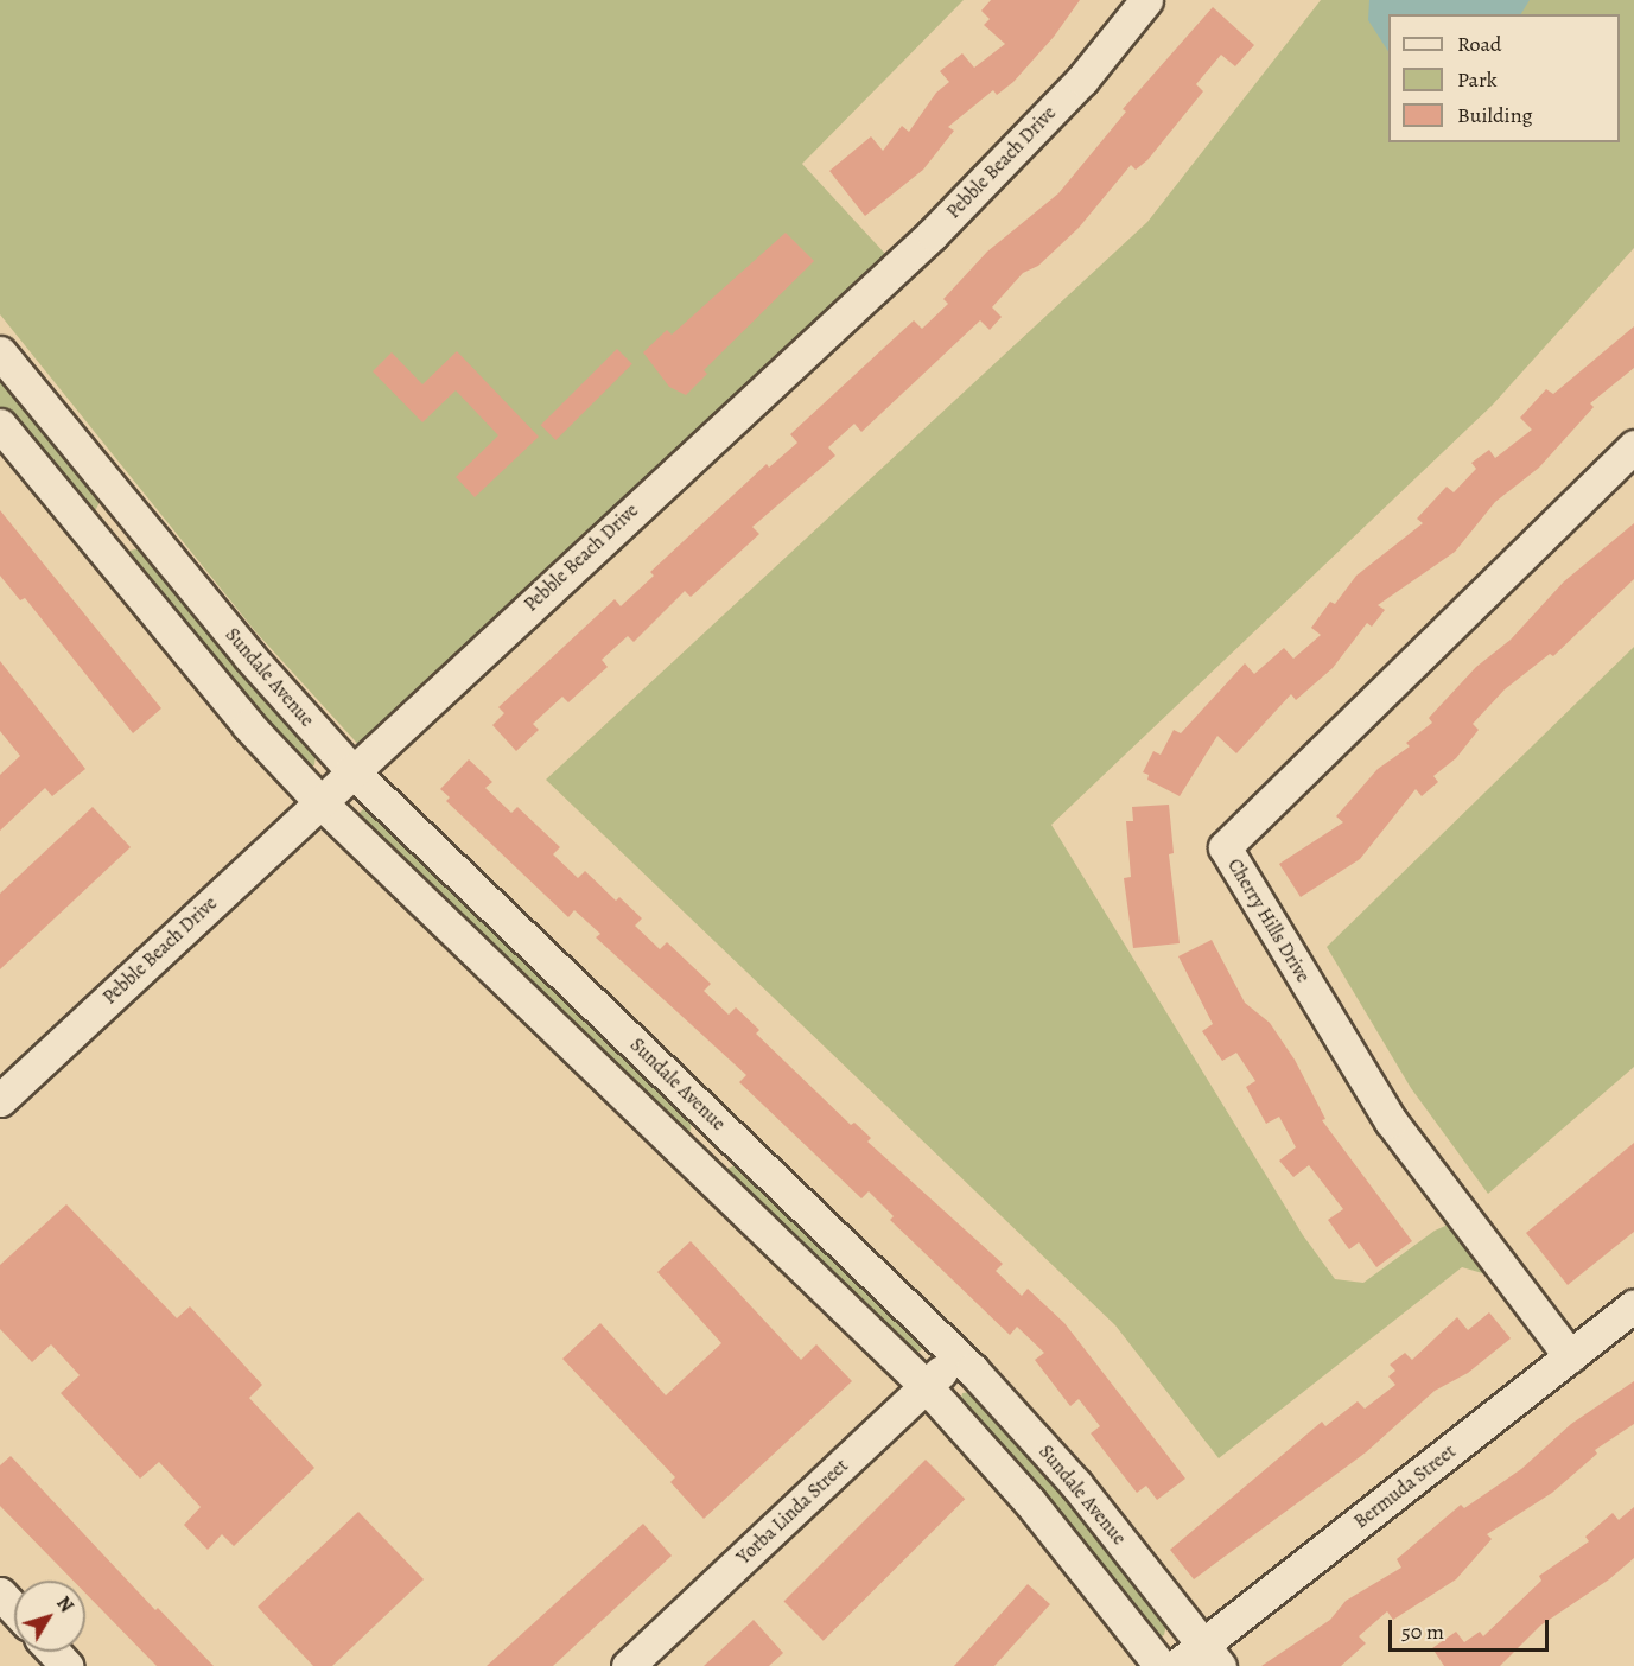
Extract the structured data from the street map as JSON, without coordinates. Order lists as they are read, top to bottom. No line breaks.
{"streets":{"street":["Pebble Beach Drive","Sundale Avenue","Cherry Hills Drive","Bermuda Street","Yorba Linda Street"]},"crossings":[["Pebble Beach Drive","Sundale Avenue"],["Sundale Avenue","Bermuda Street"],["Sundale Avenue","Yorba Linda Street"],["Cherry Hills Drive","Bermuda Street"]],"legend":["Road","Park","Building"],"scale_bar":"50 m","north":"top right"}
